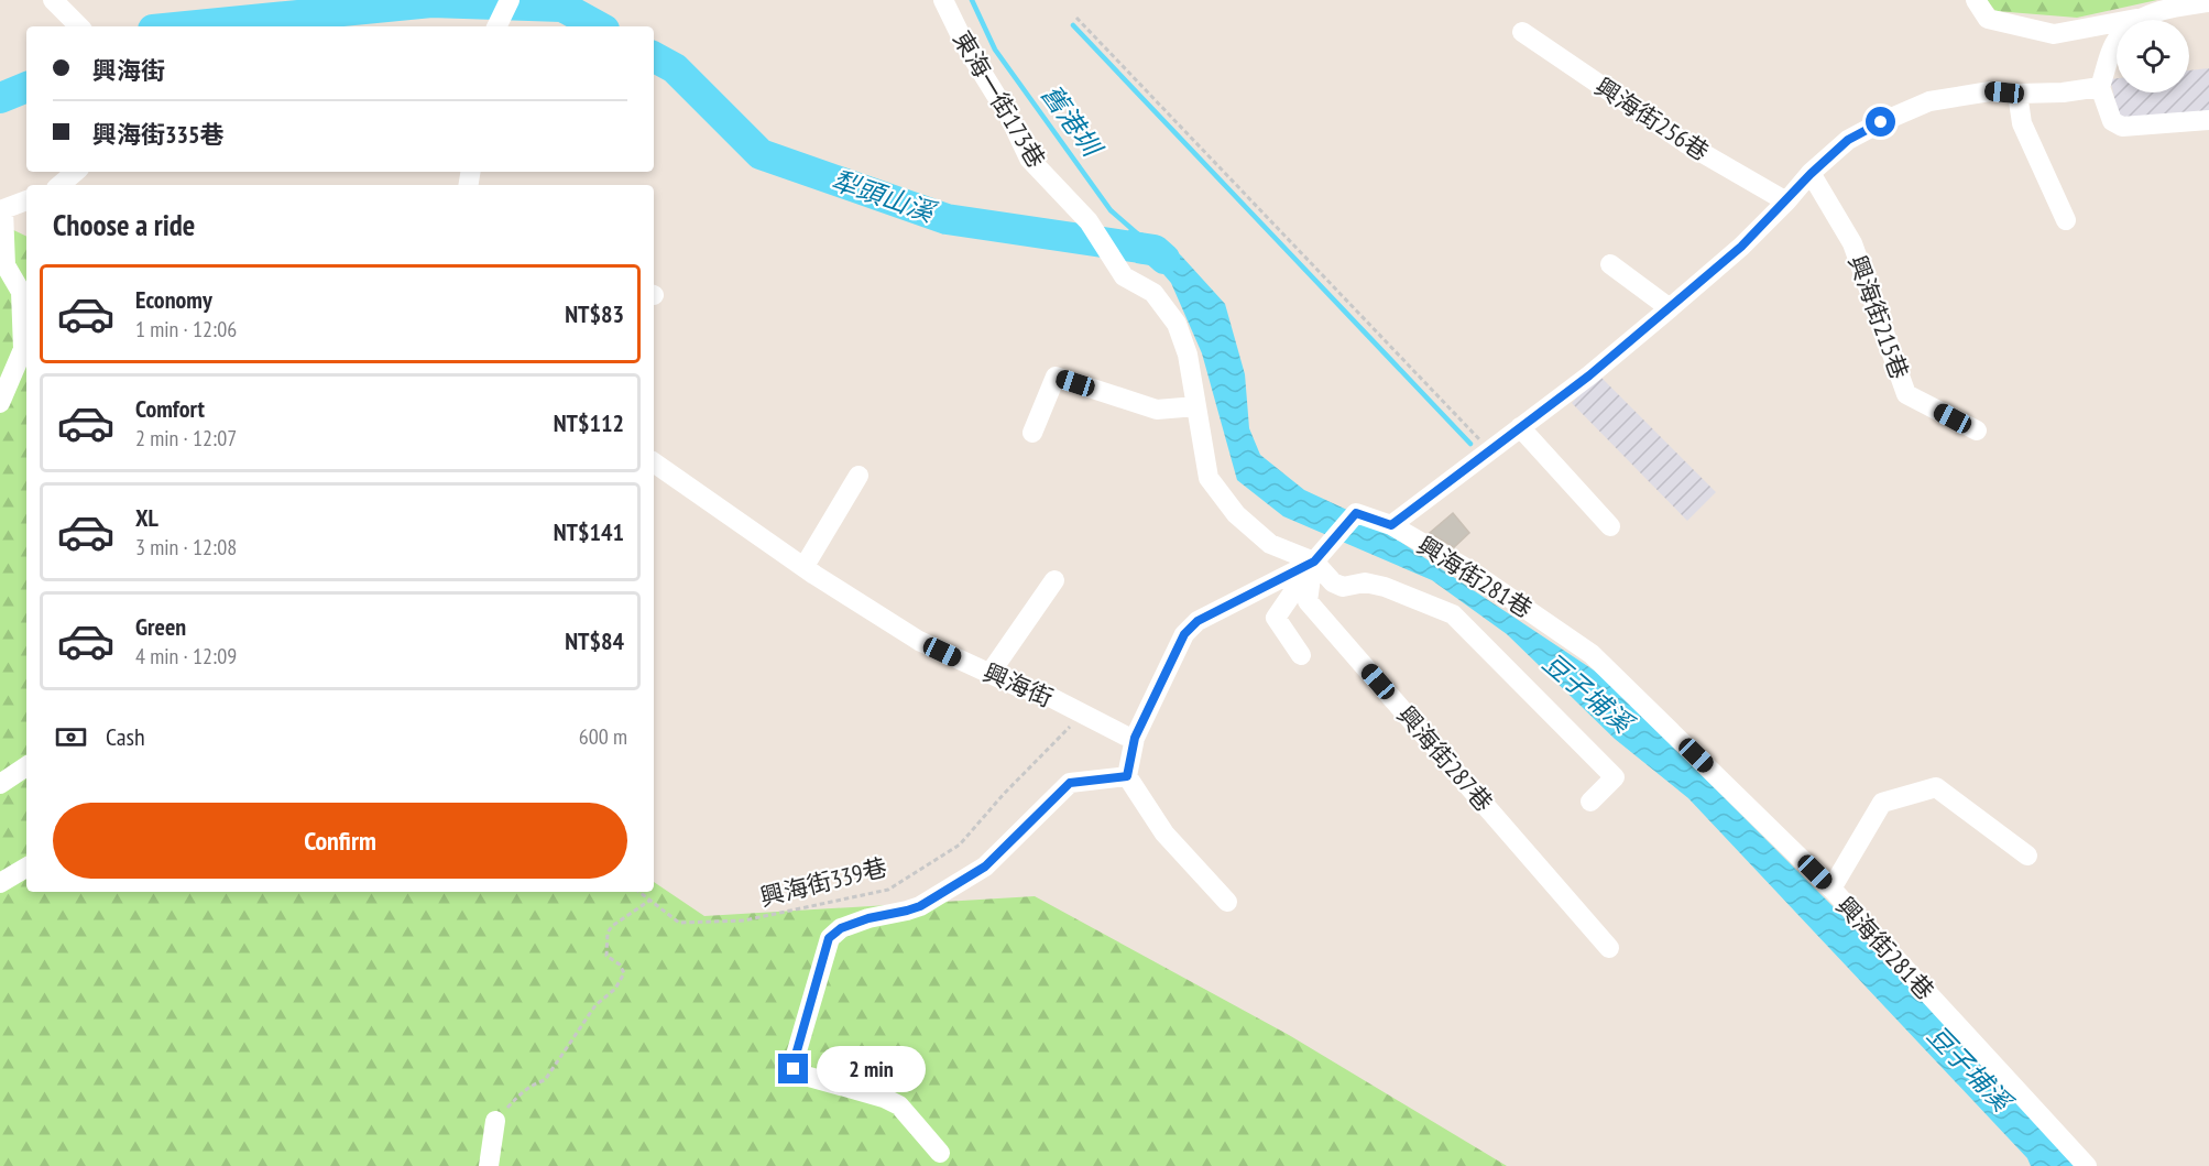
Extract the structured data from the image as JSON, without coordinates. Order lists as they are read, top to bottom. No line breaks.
{"streets":{"street":["東海一街173巷","興海街256巷","興海街215巷","興海街281巷","興海街","興海街287巷"],"path":["興海街339巷"]},"crossings":[["興海街","興海街339巷"]],"water":["舊港圳","犁頭山溪","豆子埔溪"],"page":{"banner":["興海街","興海街335巷"],"heading":"Choose a ride","list":[{"name":"Economy","note":"1 min · 12:06","value":"NT$83"},{"name":"Comfort","note":"2 min · 12:07","value":"NT$112"},{"name":"XL","note":"3 min · 12:08","value":"NT$141"},{"name":"Green","note":"4 min · 12:09","value":"NT$84"}],"pay":["Cash","600 m"],"buttons":"Confirm","bubble":"2 min"}}
